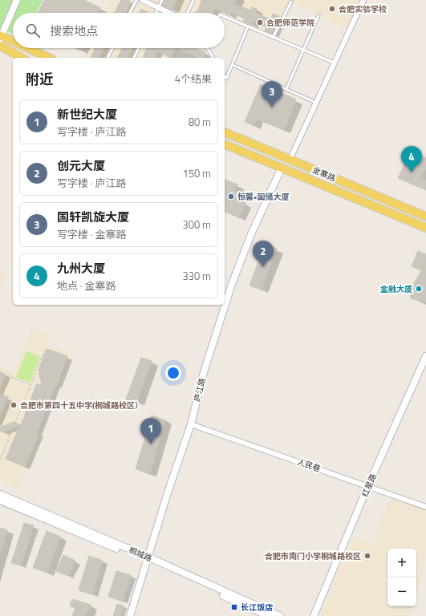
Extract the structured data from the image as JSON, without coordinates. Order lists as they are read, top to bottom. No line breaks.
{"streets":{"main road":["金寨路"],"street":["庐江路","人民巷","红星路","桐城路"]},"crossings":[["金寨路","庐江路"],["庐江路","人民巷"],["庐江路","桐城路"],["人民巷","红星路"]],"places":{"other":["合肥实验学校","合肥师范学院","恒馨•国储大厦","金融大厦","合肥市第四十五中学(桐城路校区）","合肥市南门小学桐城路校区"],"transit":["长江饭店"]},"page":{"search":"搜索地点","heading":["附近","4个结果"],"pins":["3","4","2","1"],"list":[{"mark":"1","name":"新世纪大厦","note":"写字楼 · 庐江路","value":"80 m"},{"mark":"2","name":"创元大厦","note":"写字楼 · 庐江路","value":"150 m"},{"mark":"3","name":"国轩凯旋大厦","note":"写字楼 · 金寨路","value":"300 m"},{"mark":"4","name":"九州大厦","note":"地点 · 金寨路","value":"330 m"}],"map_buttons":["+","−"]}}
